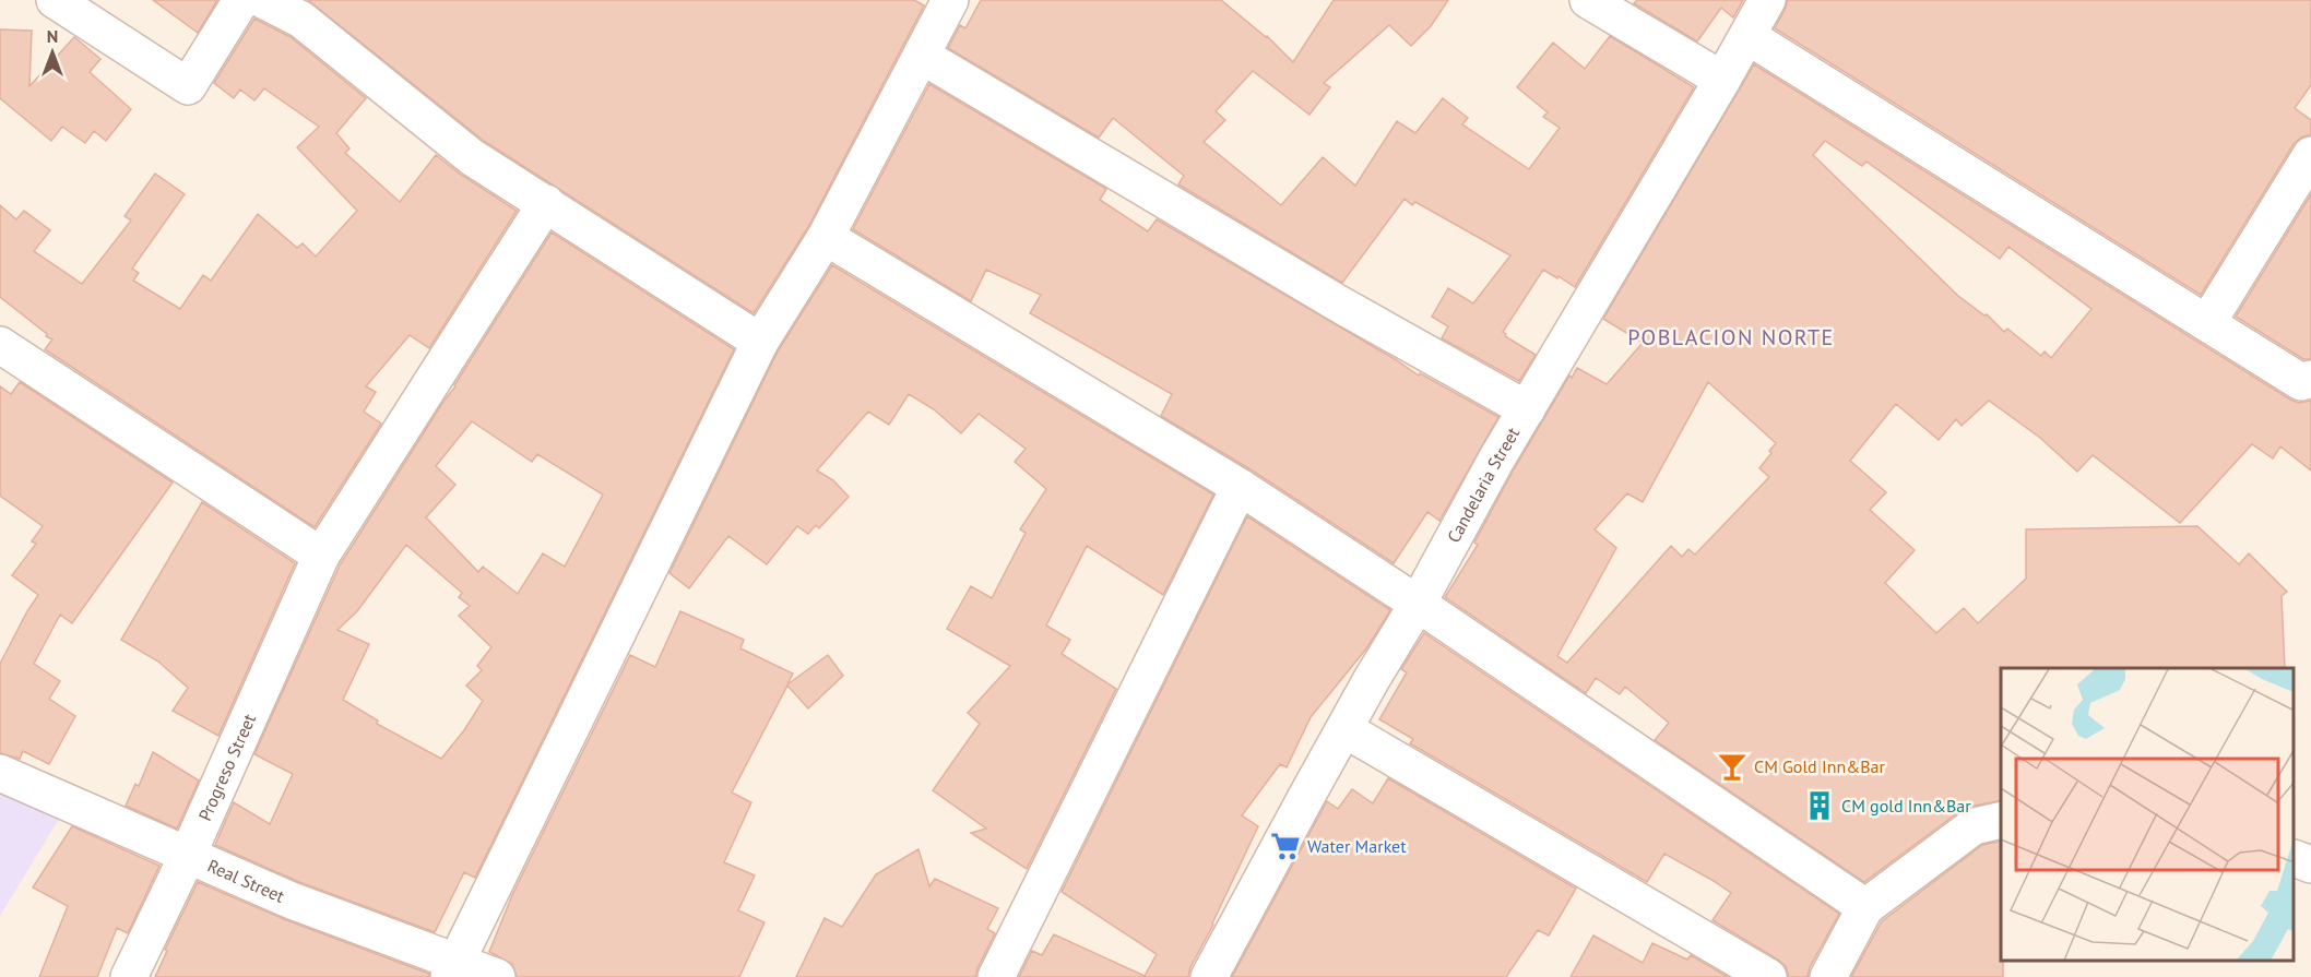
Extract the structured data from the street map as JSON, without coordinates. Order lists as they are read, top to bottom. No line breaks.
{"streets":{"street":["Candelaria Street","Progreso Street","Real Street"]},"crossings":[["Progreso Street","Real Street"]],"districts":["POBLACION NORTE"],"places":{"bar":["CM Gold Inn&Bar"],"building":["CM gold Inn&Bar"],"supermarket":["Water Market"]},"north":"top"}
